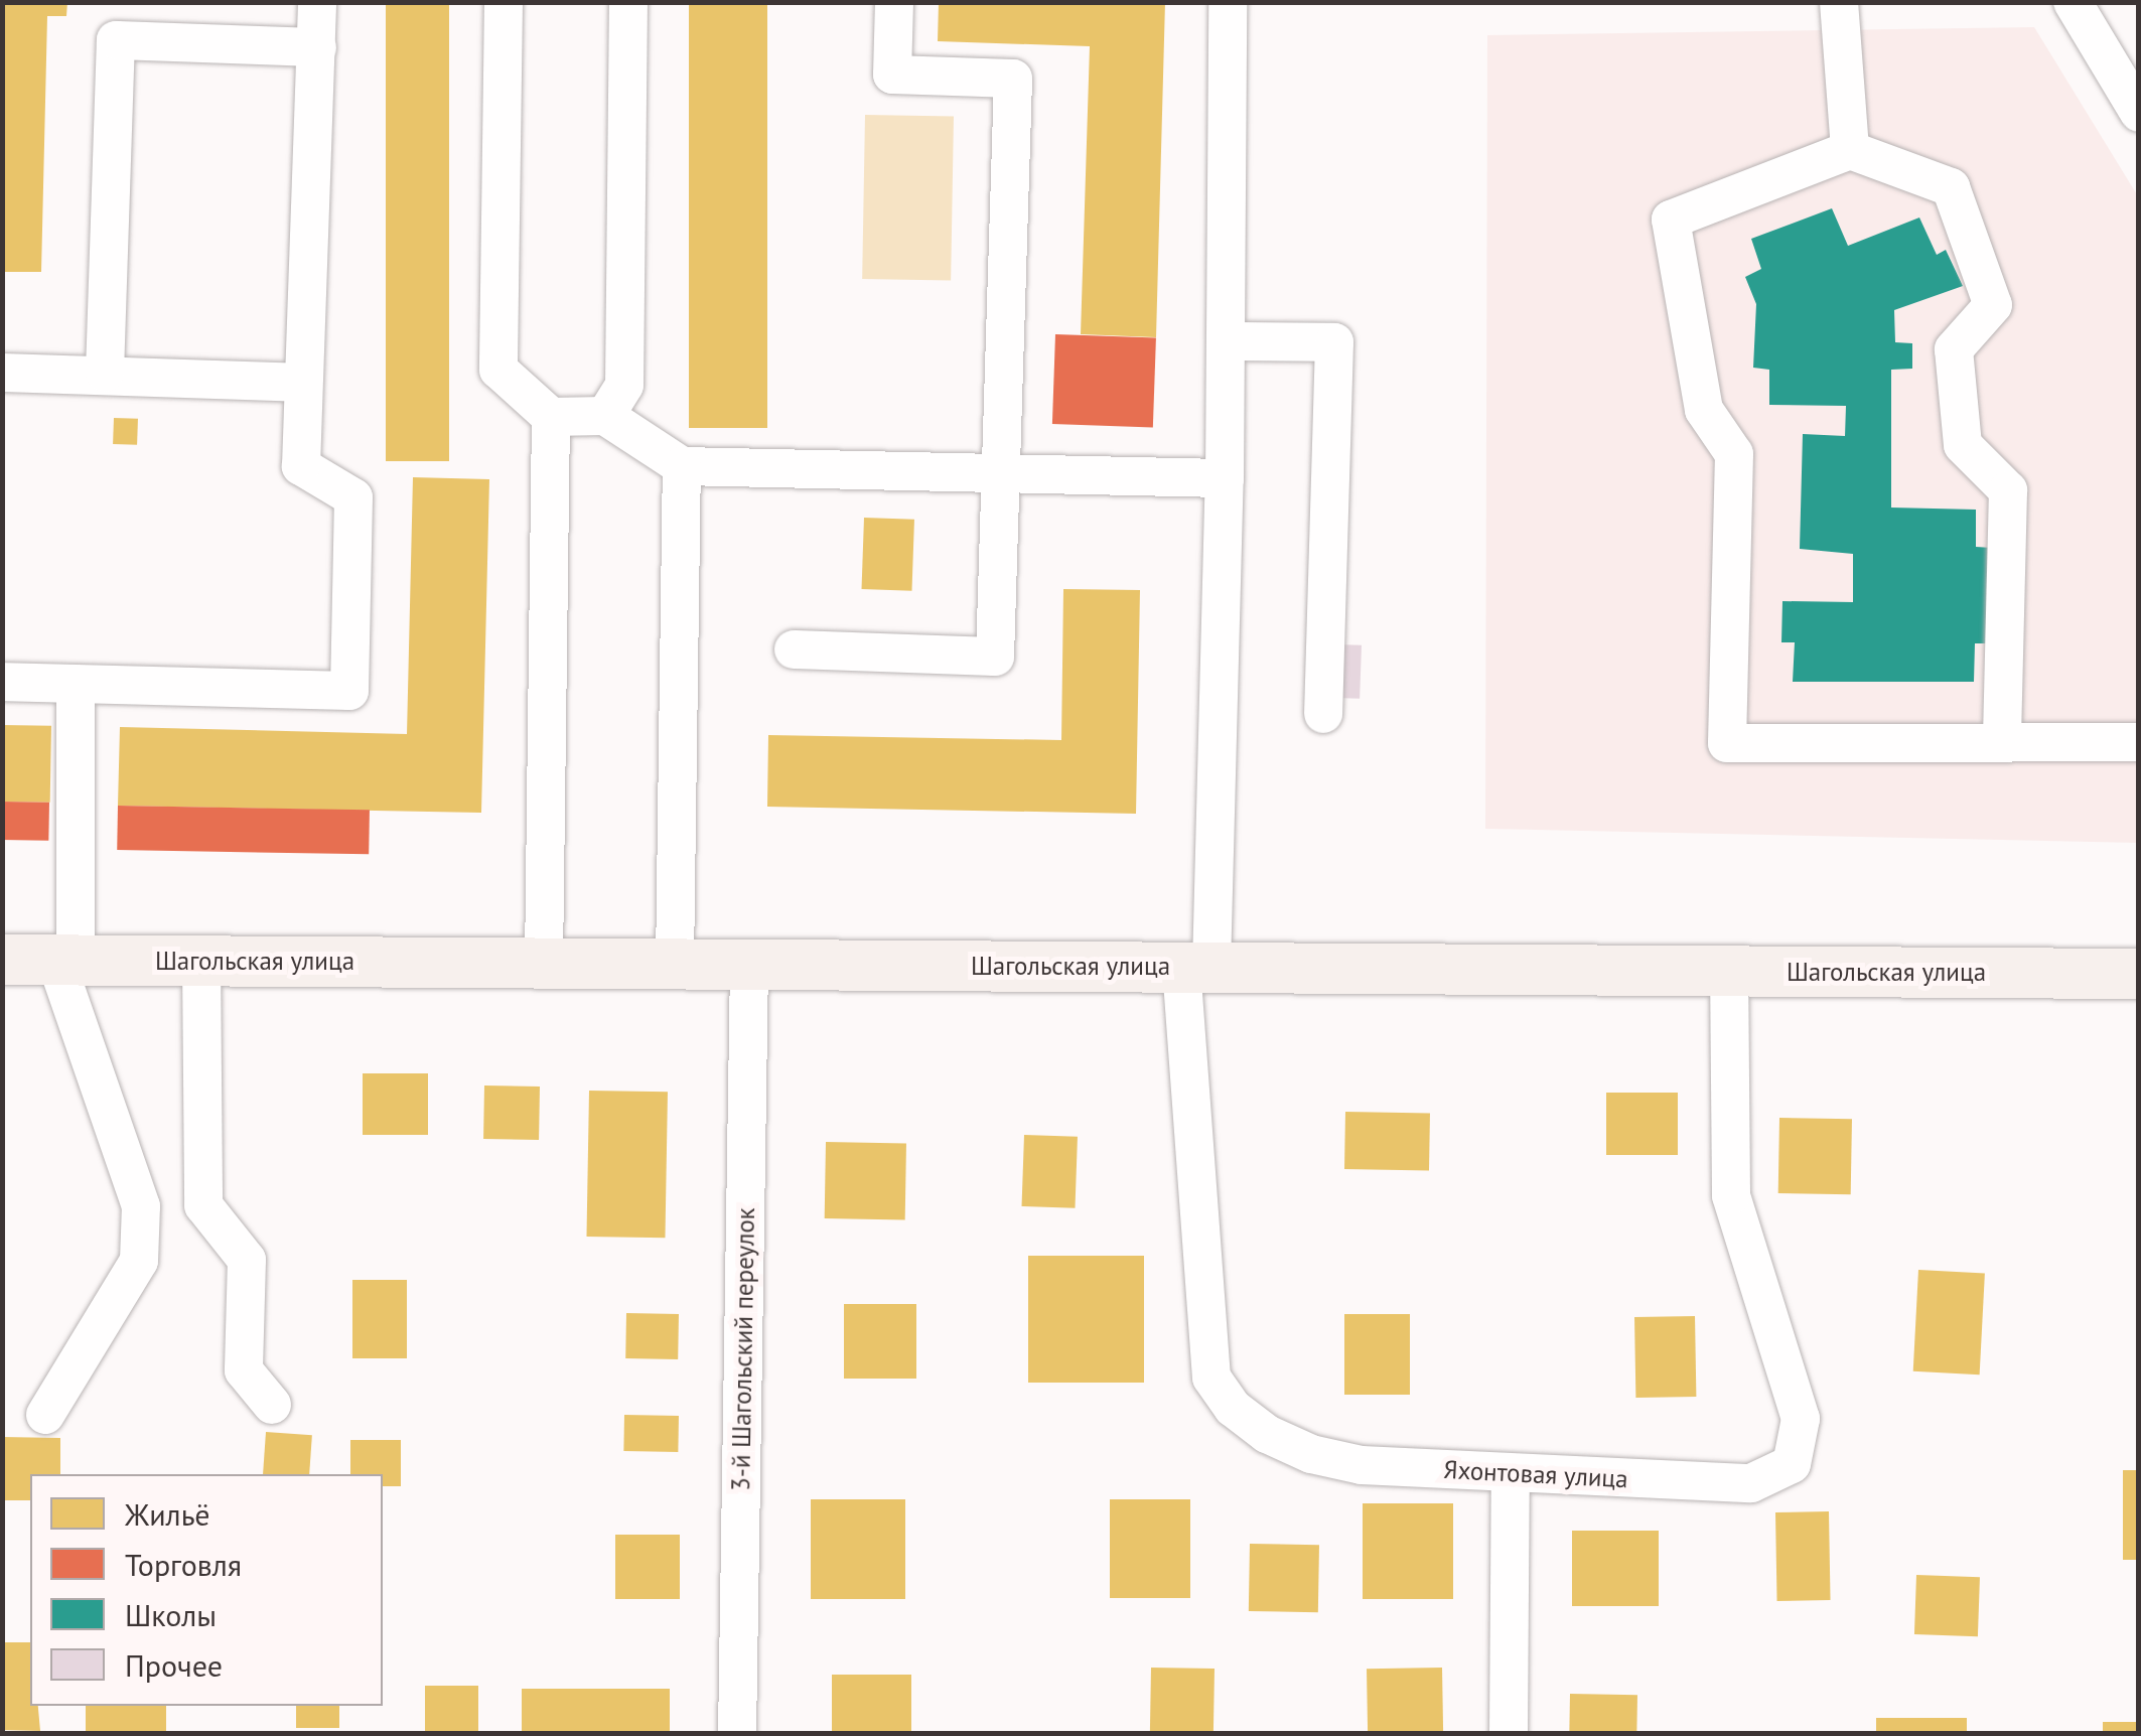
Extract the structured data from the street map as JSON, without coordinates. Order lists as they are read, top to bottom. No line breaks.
{"streets":{"main road":["Шагольская улица"],"street":["3-й Шагольский переулок","Яхонтовая улица"]},"crossings":[["Шагольская улица","3-й Шагольский переулок"],["Шагольская улица","Яхонтовая улица"]],"legend":["Жильё","Торговля","Школы","Прочее"]}
